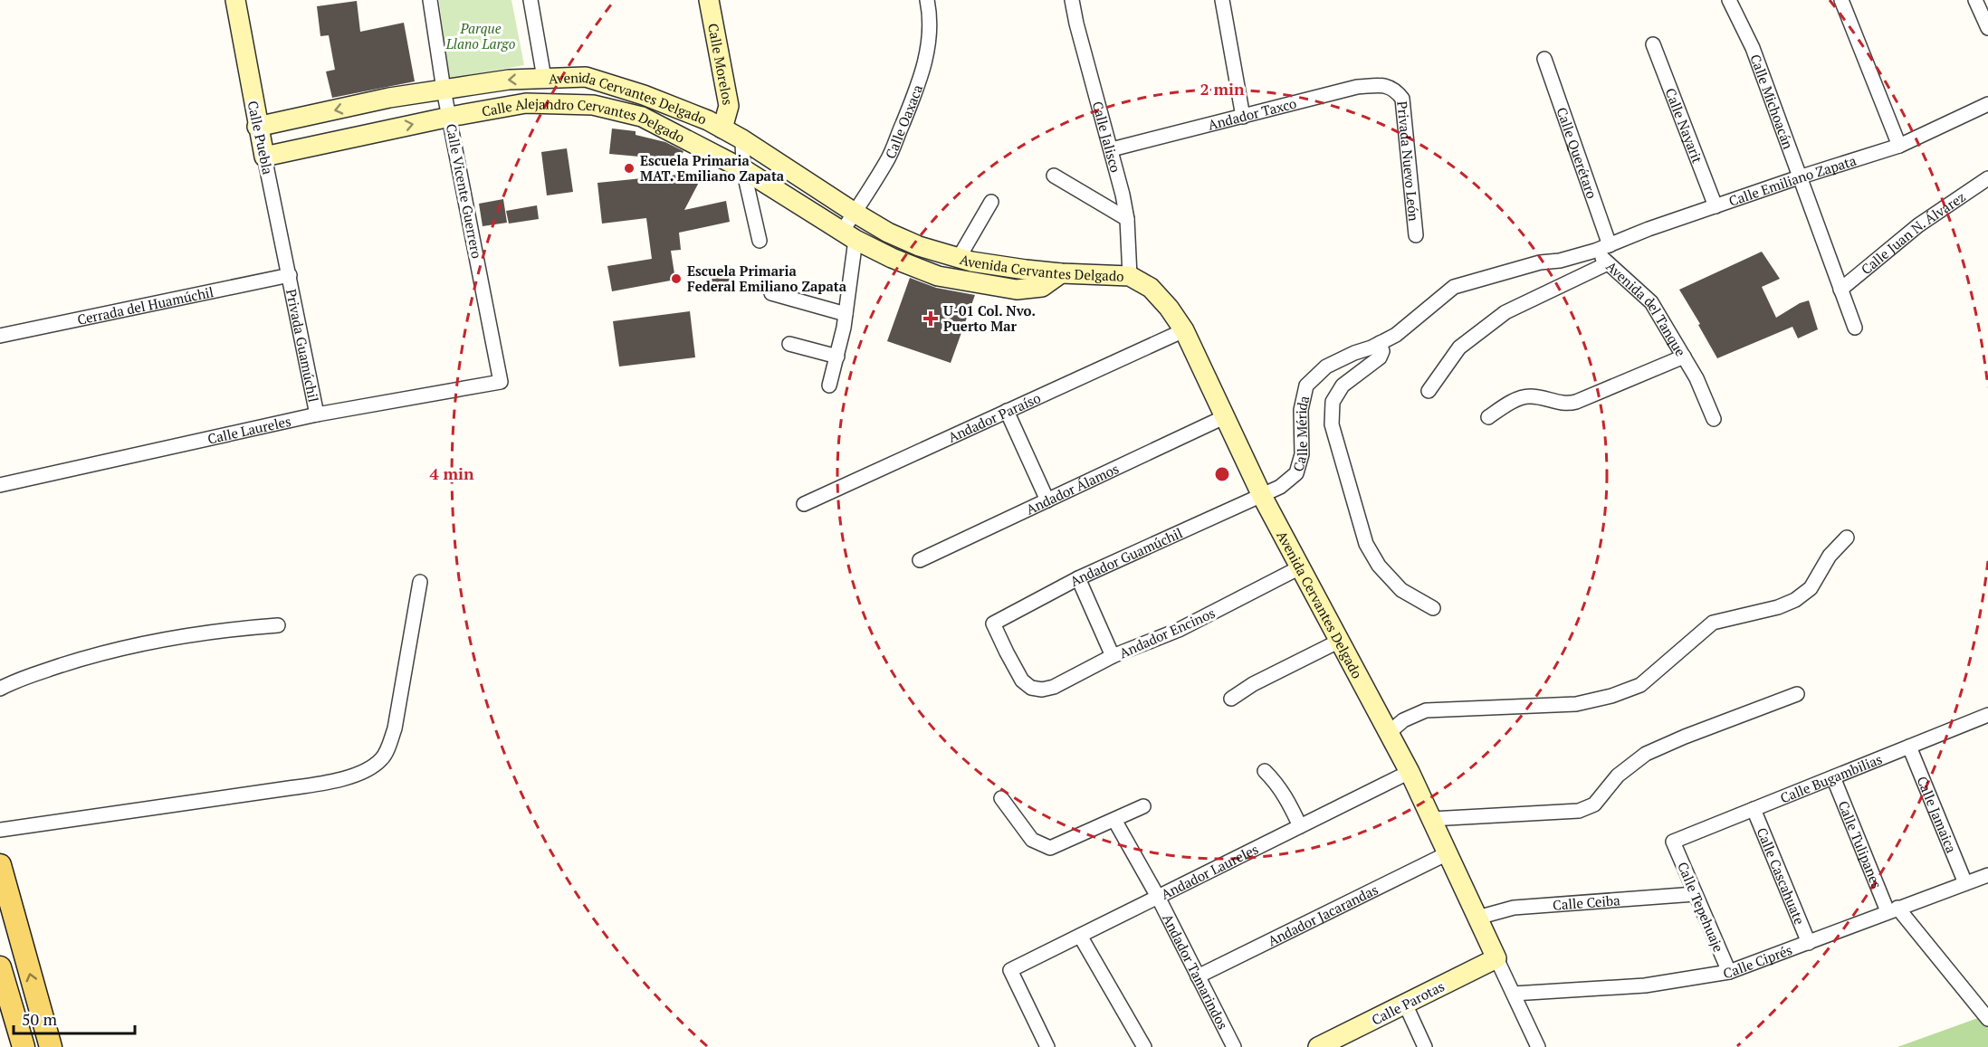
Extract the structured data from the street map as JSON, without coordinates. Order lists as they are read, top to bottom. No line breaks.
{"streets":{"street":["Calle Morelos","Avenida Cervantes Delgado","Calle Michoacán","Andador Taxco","Calle Oaxaca","Calle Nayarit","Calle Alejandro Cervantes Delgado","Calle Jalisco","Calle Puebla","Calle Querétaro","Privada Nuevo León","Calle Emiliano Zapata","Calle Vicente Guerrero","Calle Juan N. Álvarez","Cerrada del Huamúchil","Avenida del Tanque","Privada Guamúchil","Andador Paraíso","Calle Laureles","Calle Mérida","Andador Álamos","Andador Guamúchil","Andador Encinos","Calle Bugambilias","Calle Jamaica","Calle Tulipanes","Andador Laureles","Calle Cascahuate","Calle Ceiba","Calle Tepehuaje","Andador Jacarandas","Calle Ciprés","Andador Tamarindos","Calle Parotas"]},"crossings":[["Calle Morelos","Avenida Cervantes Delgado"],["Avenida Cervantes Delgado","Calle Oaxaca"],["Avenida Cervantes Delgado","Calle Alejandro Cervantes Delgado"],["Avenida Cervantes Delgado","Calle Jalisco"],["Avenida Cervantes Delgado","Calle Puebla"],["Avenida Cervantes Delgado","Calle Vicente Guerrero"],["Avenida Cervantes Delgado","Andador Paraíso"],["Avenida Cervantes Delgado","Calle Mérida"],["Avenida Cervantes Delgado","Andador Álamos"],["Avenida Cervantes Delgado","Andador Guamúchil"],["Avenida Cervantes Delgado","Andador Encinos"],["Avenida Cervantes Delgado","Andador Laureles"],["Avenida Cervantes Delgado","Calle Ceiba"],["Avenida Cervantes Delgado","Andador Jacarandas"],["Avenida Cervantes Delgado","Calle Ciprés"],["Avenida Cervantes Delgado","Calle Parotas"],["Calle Michoacán","Calle Emiliano Zapata"],["Calle Michoacán","Calle Juan N. Álvarez"],["Andador Taxco","Calle Jalisco"],["Andador Taxco","Privada Nuevo León"],["Calle Oaxaca","Calle Alejandro Cervantes Delgado"],["Calle Nayarit","Calle Emiliano Zapata"],["Calle Alejandro Cervantes Delgado","Calle Puebla"],["Calle Alejandro Cervantes Delgado","Calle Vicente Guerrero"],["Calle Puebla","Cerrada del Huamúchil"],["Calle Puebla","Privada Guamúchil"],["Calle Querétaro","Calle Emiliano Zapata"],["Calle Emiliano Zapata","Avenida del Tanque"],["Calle Vicente Guerrero","Calle Laureles"],["Cerrada del Huamúchil","Privada Guamúchil"],["Avenida del Tanque","Calle Mérida"],["Privada Guamúchil","Calle Laureles"],["Calle Mérida","Andador Guamúchil"],["Andador Guamúchil","Andador Encinos"],["Calle Bugambilias","Calle Jamaica"],["Calle Bugambilias","Calle Tulipanes"],["Calle Bugambilias","Calle Cascahuate"],["Calle Bugambilias","Calle Tepehuaje"],["Calle Jamaica","Calle Ciprés"],["Calle Tulipanes","Calle Ciprés"],["Andador Laureles","Andador Tamarindos"],["Calle Cascahuate","Calle Ciprés"],["Calle Ceiba","Calle Tepehuaje"],["Calle Tepehuaje","Calle Ciprés"],["Andador Jacarandas","Andador Tamarindos"]],"parks":["Parque Llano Largo"],"places":{"other":["Escuela Primaria MAT. Emiliano Zapata","Escuela Primaria Federal Emiliano Zapata"],"health":["U-01 Col. Nvo. Puerto Mar"]},"scale_bar":"50 m","rings":["2 min","4 min"]}
